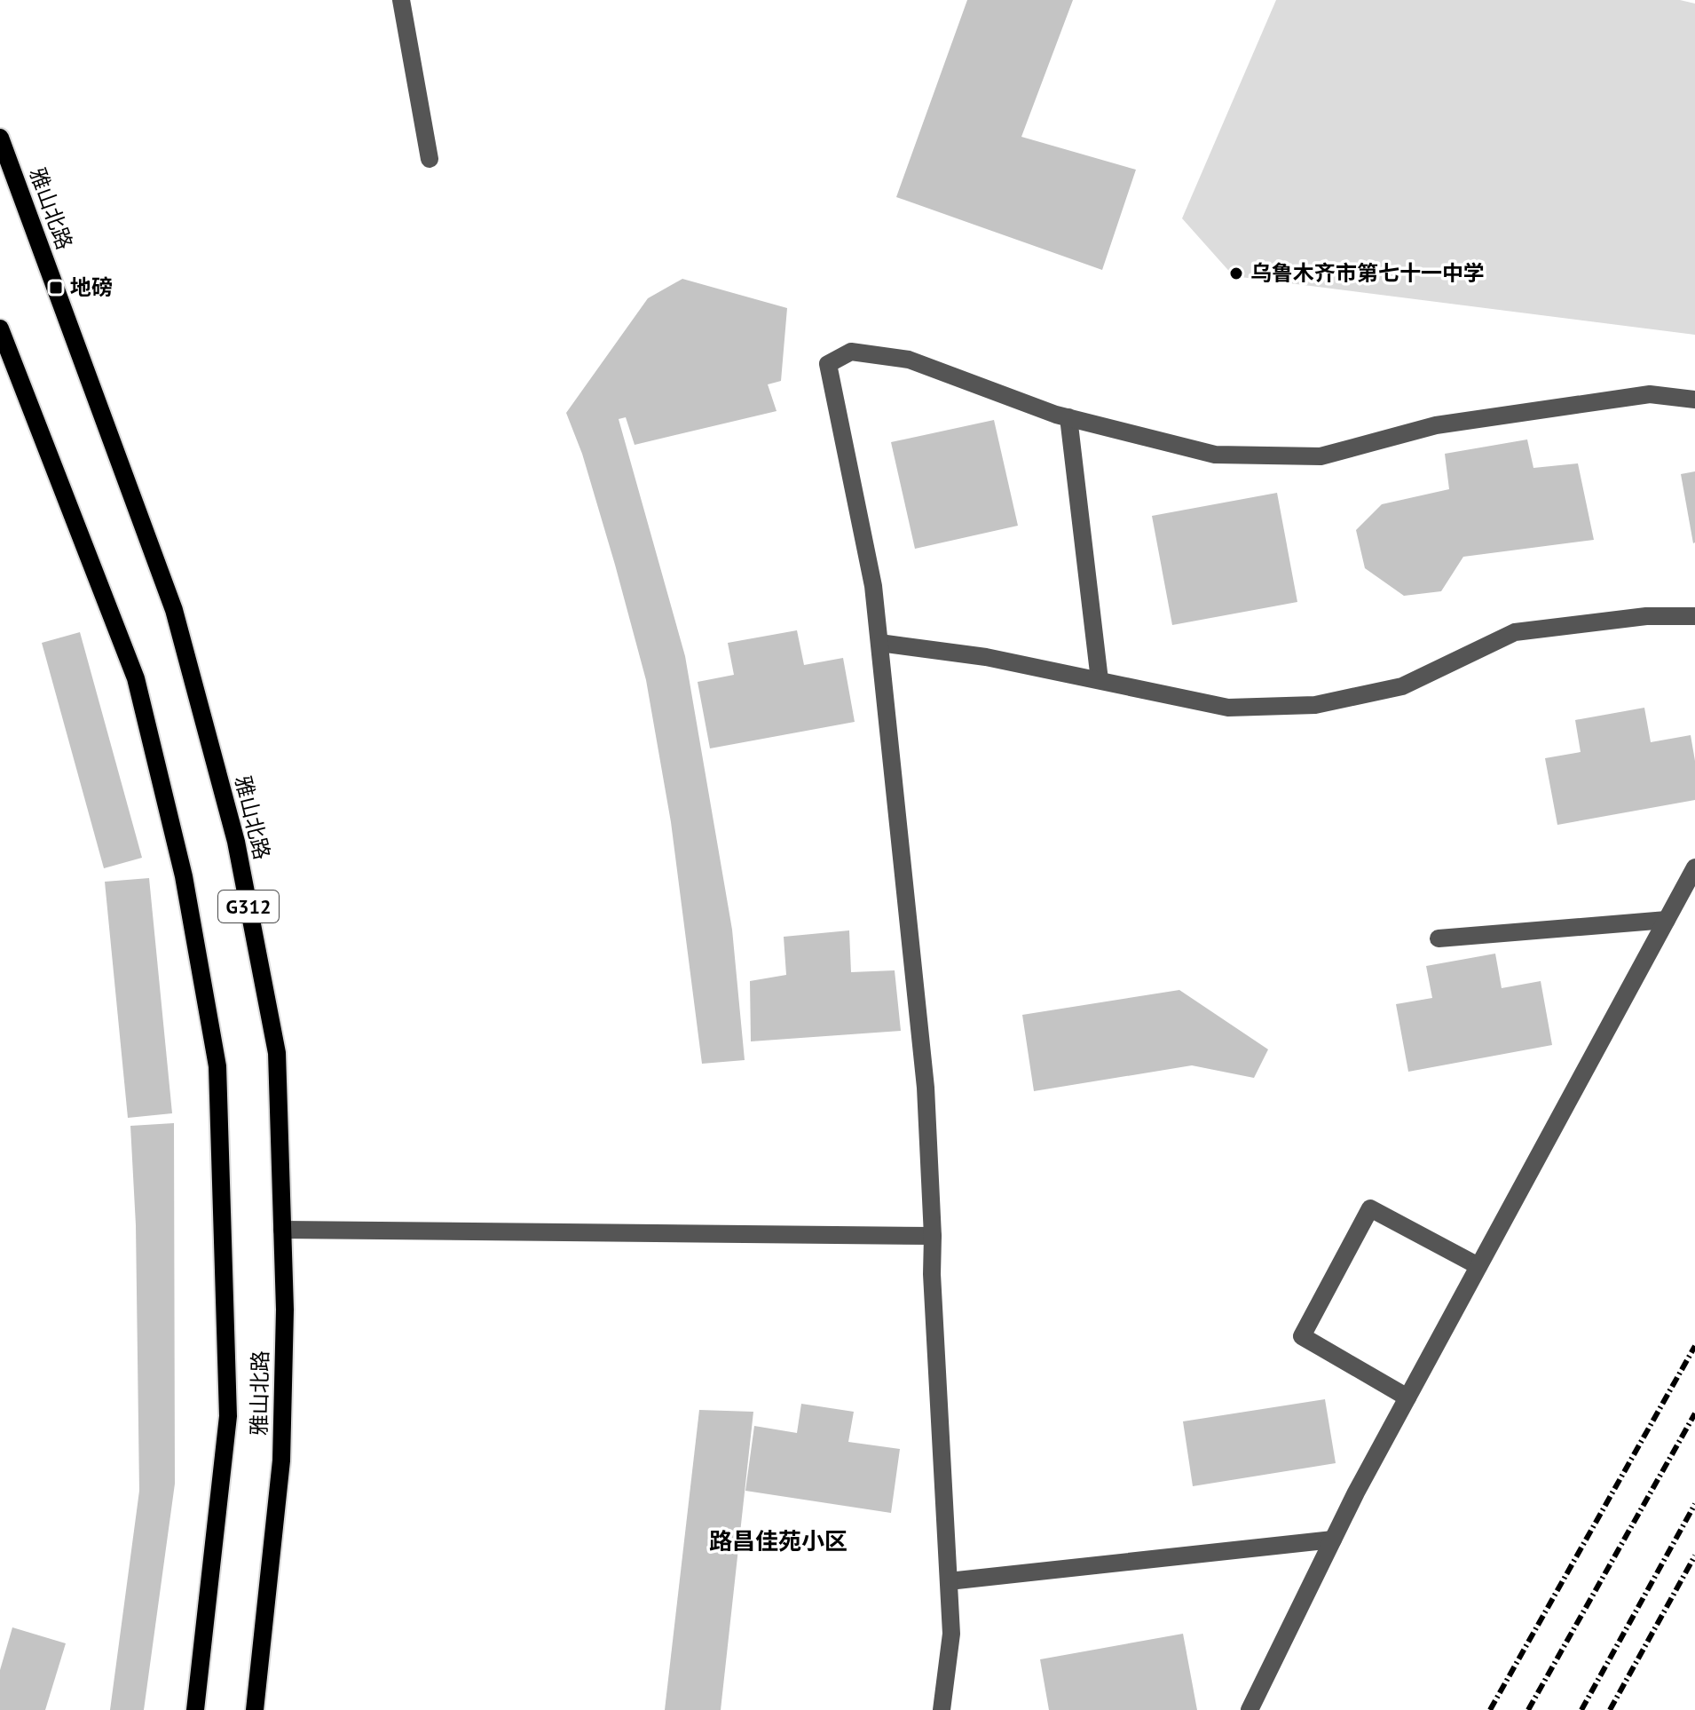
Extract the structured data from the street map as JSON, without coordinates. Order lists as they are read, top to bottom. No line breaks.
{"streets":{"main road":["雅山北路","G312"]},"districts":["路昌佳苑小区"],"places":{"other":["乌鲁木齐市第七十一中学"],"transit":["地磅"]}}
